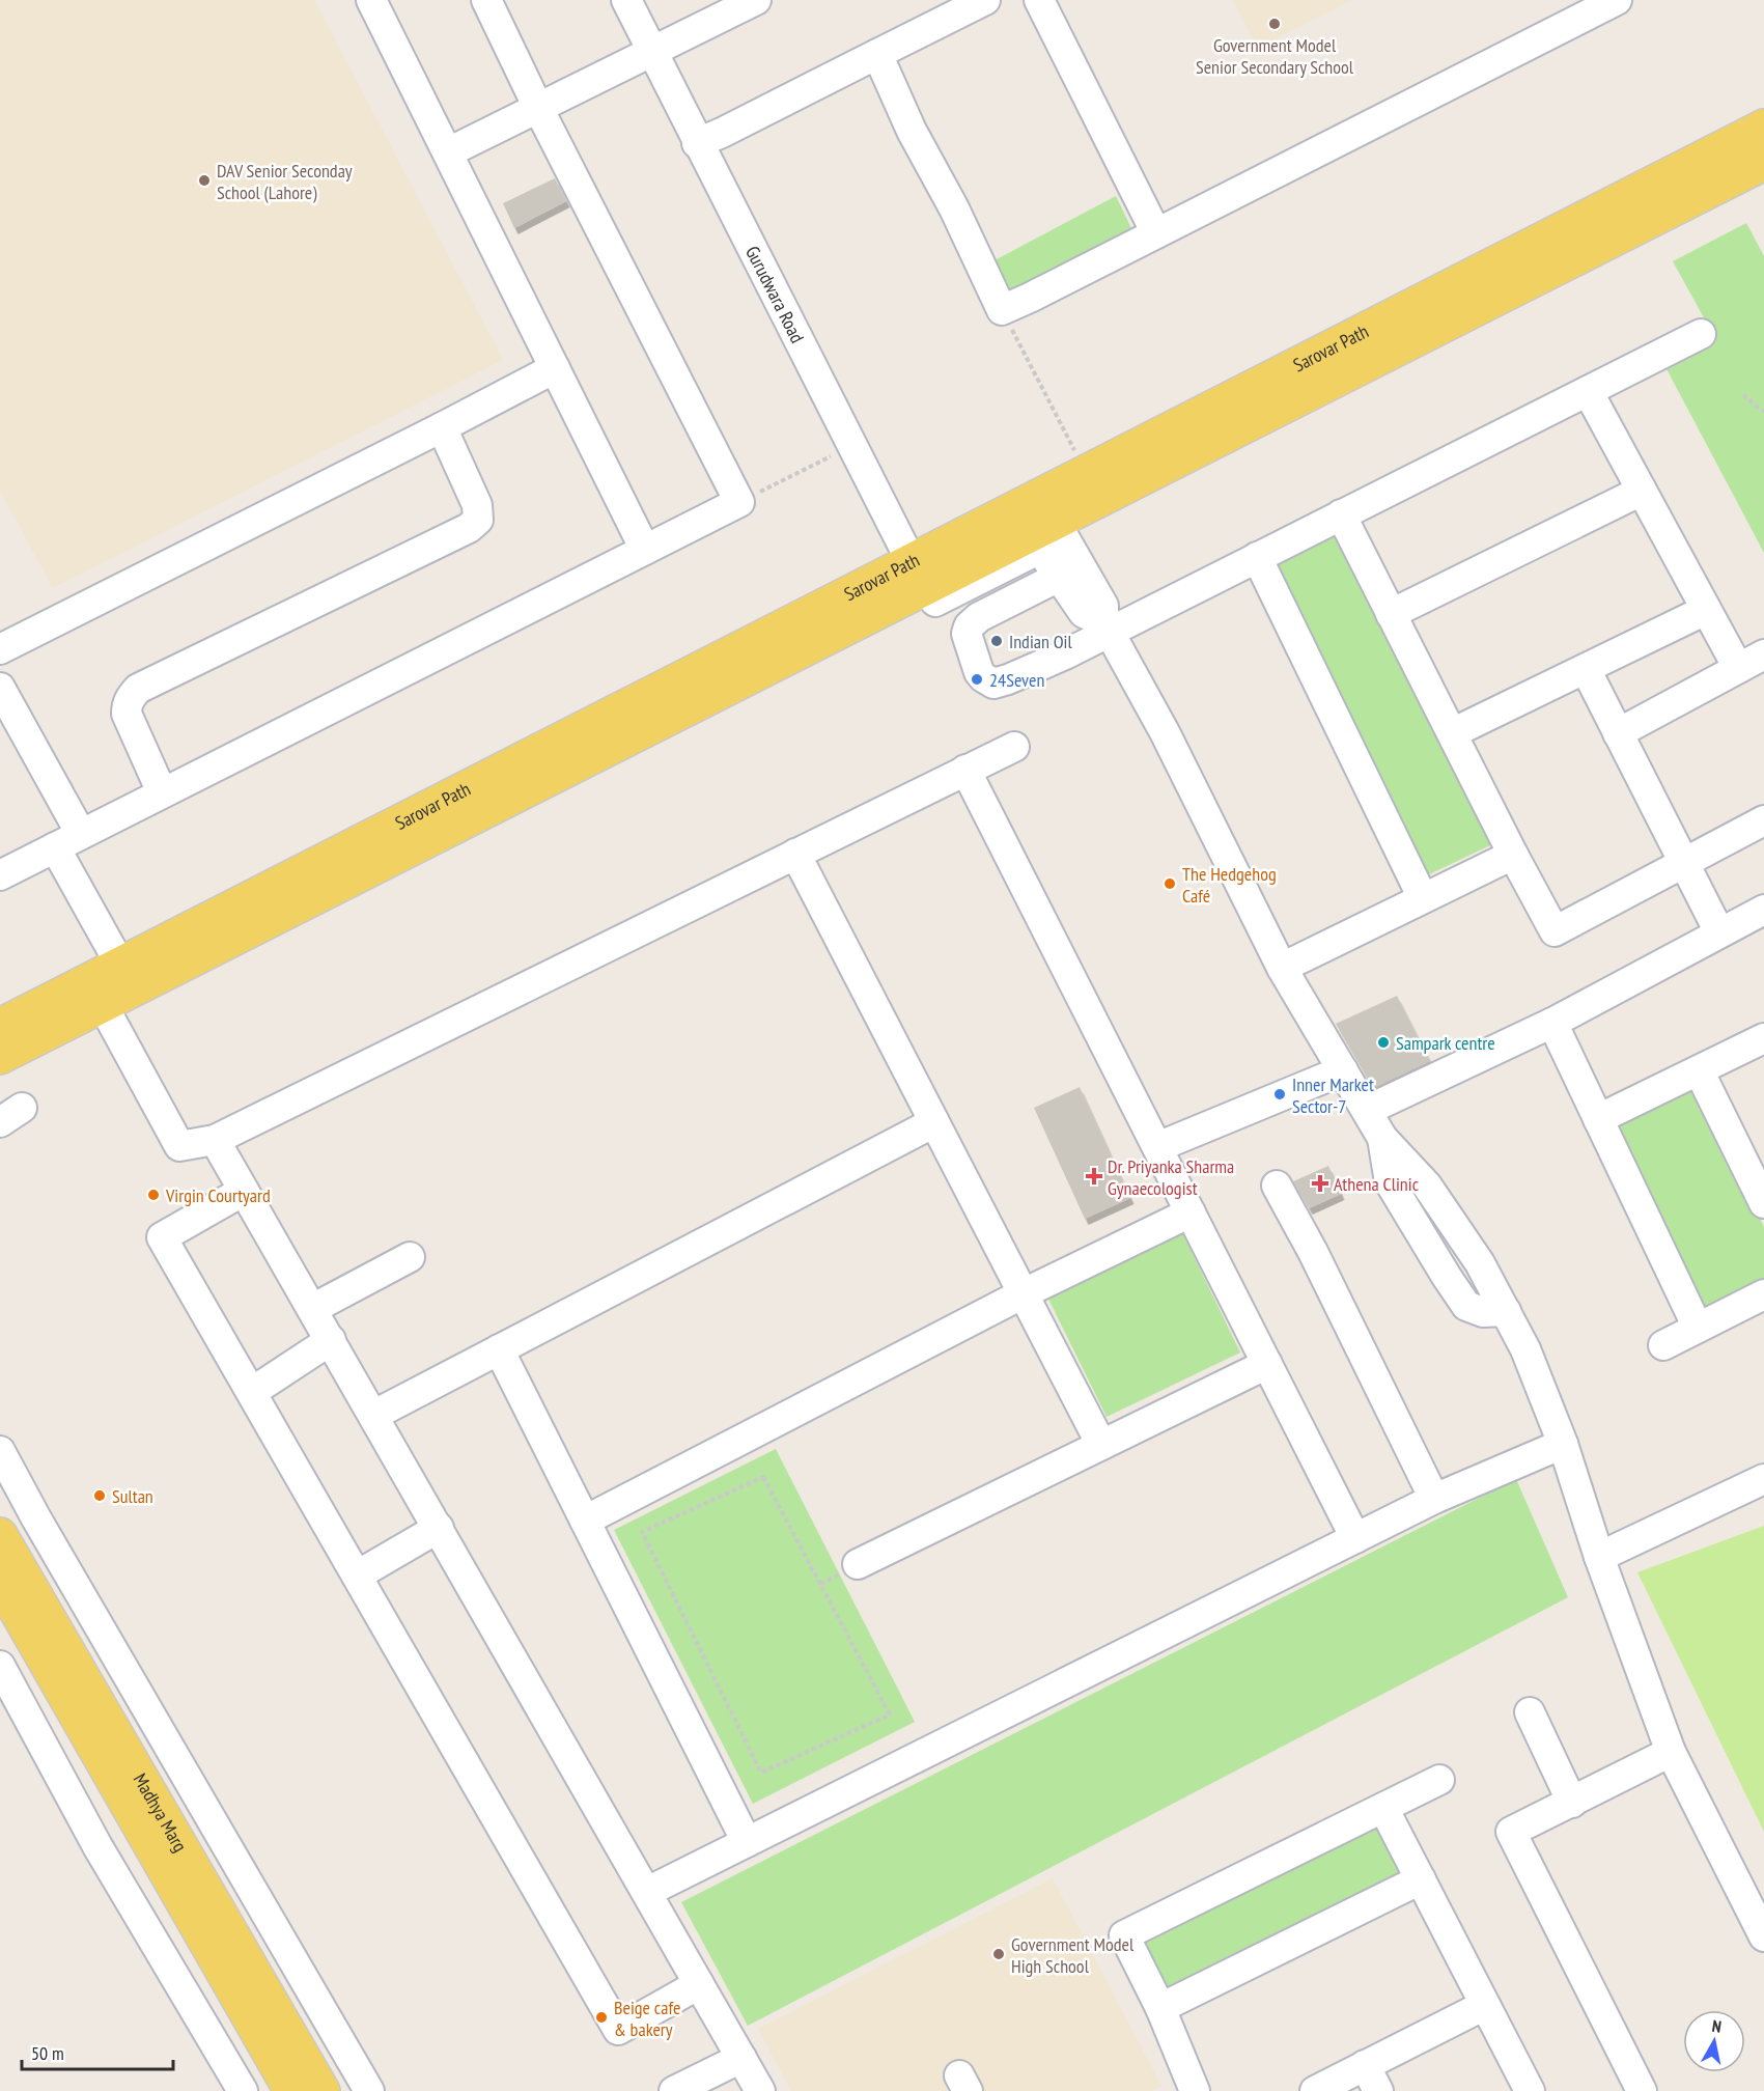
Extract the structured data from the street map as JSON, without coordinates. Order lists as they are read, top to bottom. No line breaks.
{"streets":{"main road":["Sarovar Path","Madhya Marg"],"street":["Gurudwara Road"]},"crossings":[["Gurudwara Road","Sarovar Path"]],"places":{"other":["Government Model Senior Secondary School","DAV Senior Seconday School (Lahore)","Indian Oil","24Seven","The Hedgehog Café","Sampark centre","Inner Market Sector-7","Virgin Courtyard","Sultan","Government Model High School","Beige cafe & bakery"],"health":["Dr. Priyanka Sharma Gynaecologist","Athena Clinic"]},"scale_bar":"50 m","north":"top"}
